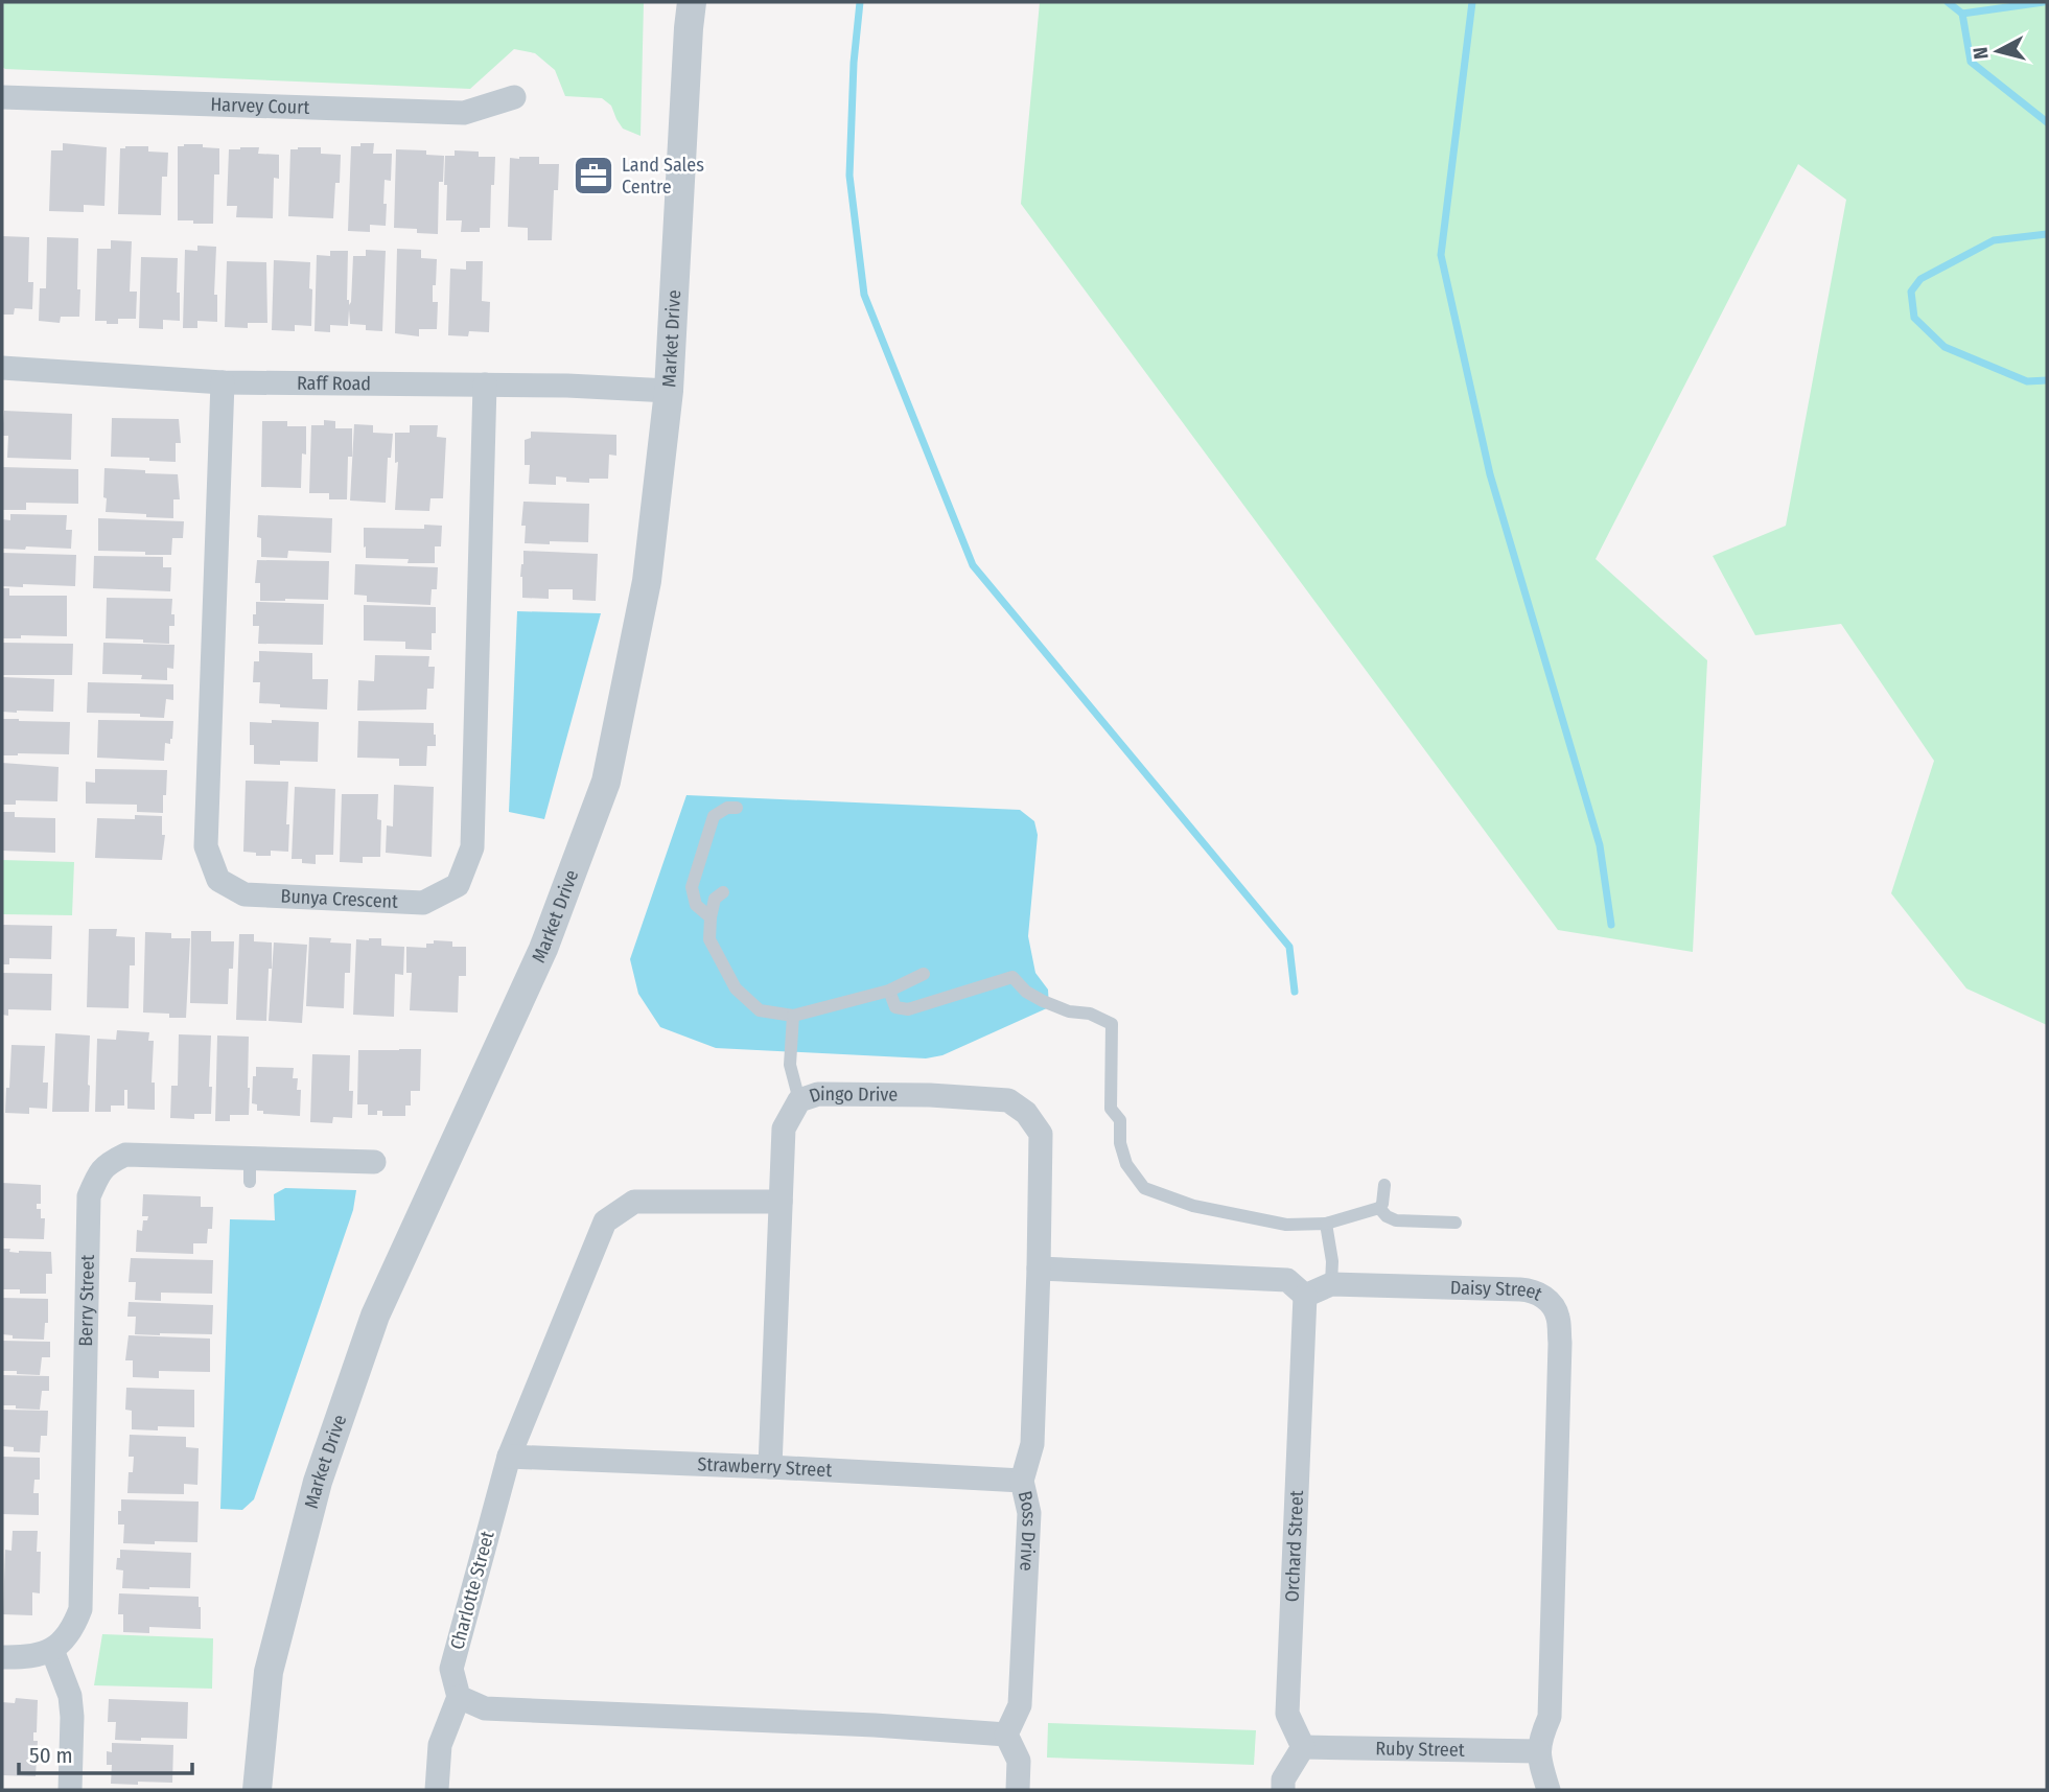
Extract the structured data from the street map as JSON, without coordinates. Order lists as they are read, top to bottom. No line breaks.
{"streets":{"street":["Harvey Court","Market Drive","Raff Road","Bunya Crescent","Dingo Drive","Daisy Street","Berry Street","Strawberry Street","Boss Drive","Orchard Street","Charlotte Street","Ruby Street"]},"crossings":[["Market Drive","Raff Road"],["Raff Road","Bunya Crescent"],["Dingo Drive","Strawberry Street"],["Dingo Drive","Boss Drive"],["Dingo Drive","Charlotte Street"],["Daisy Street","Orchard Street"],["Daisy Street","Ruby Street"],["Strawberry Street","Boss Drive"],["Strawberry Street","Charlotte Street"],["Orchard Street","Ruby Street"]],"places":{"office":["Land Sales Centre"]},"scale_bar":"50 m","north":"left"}
